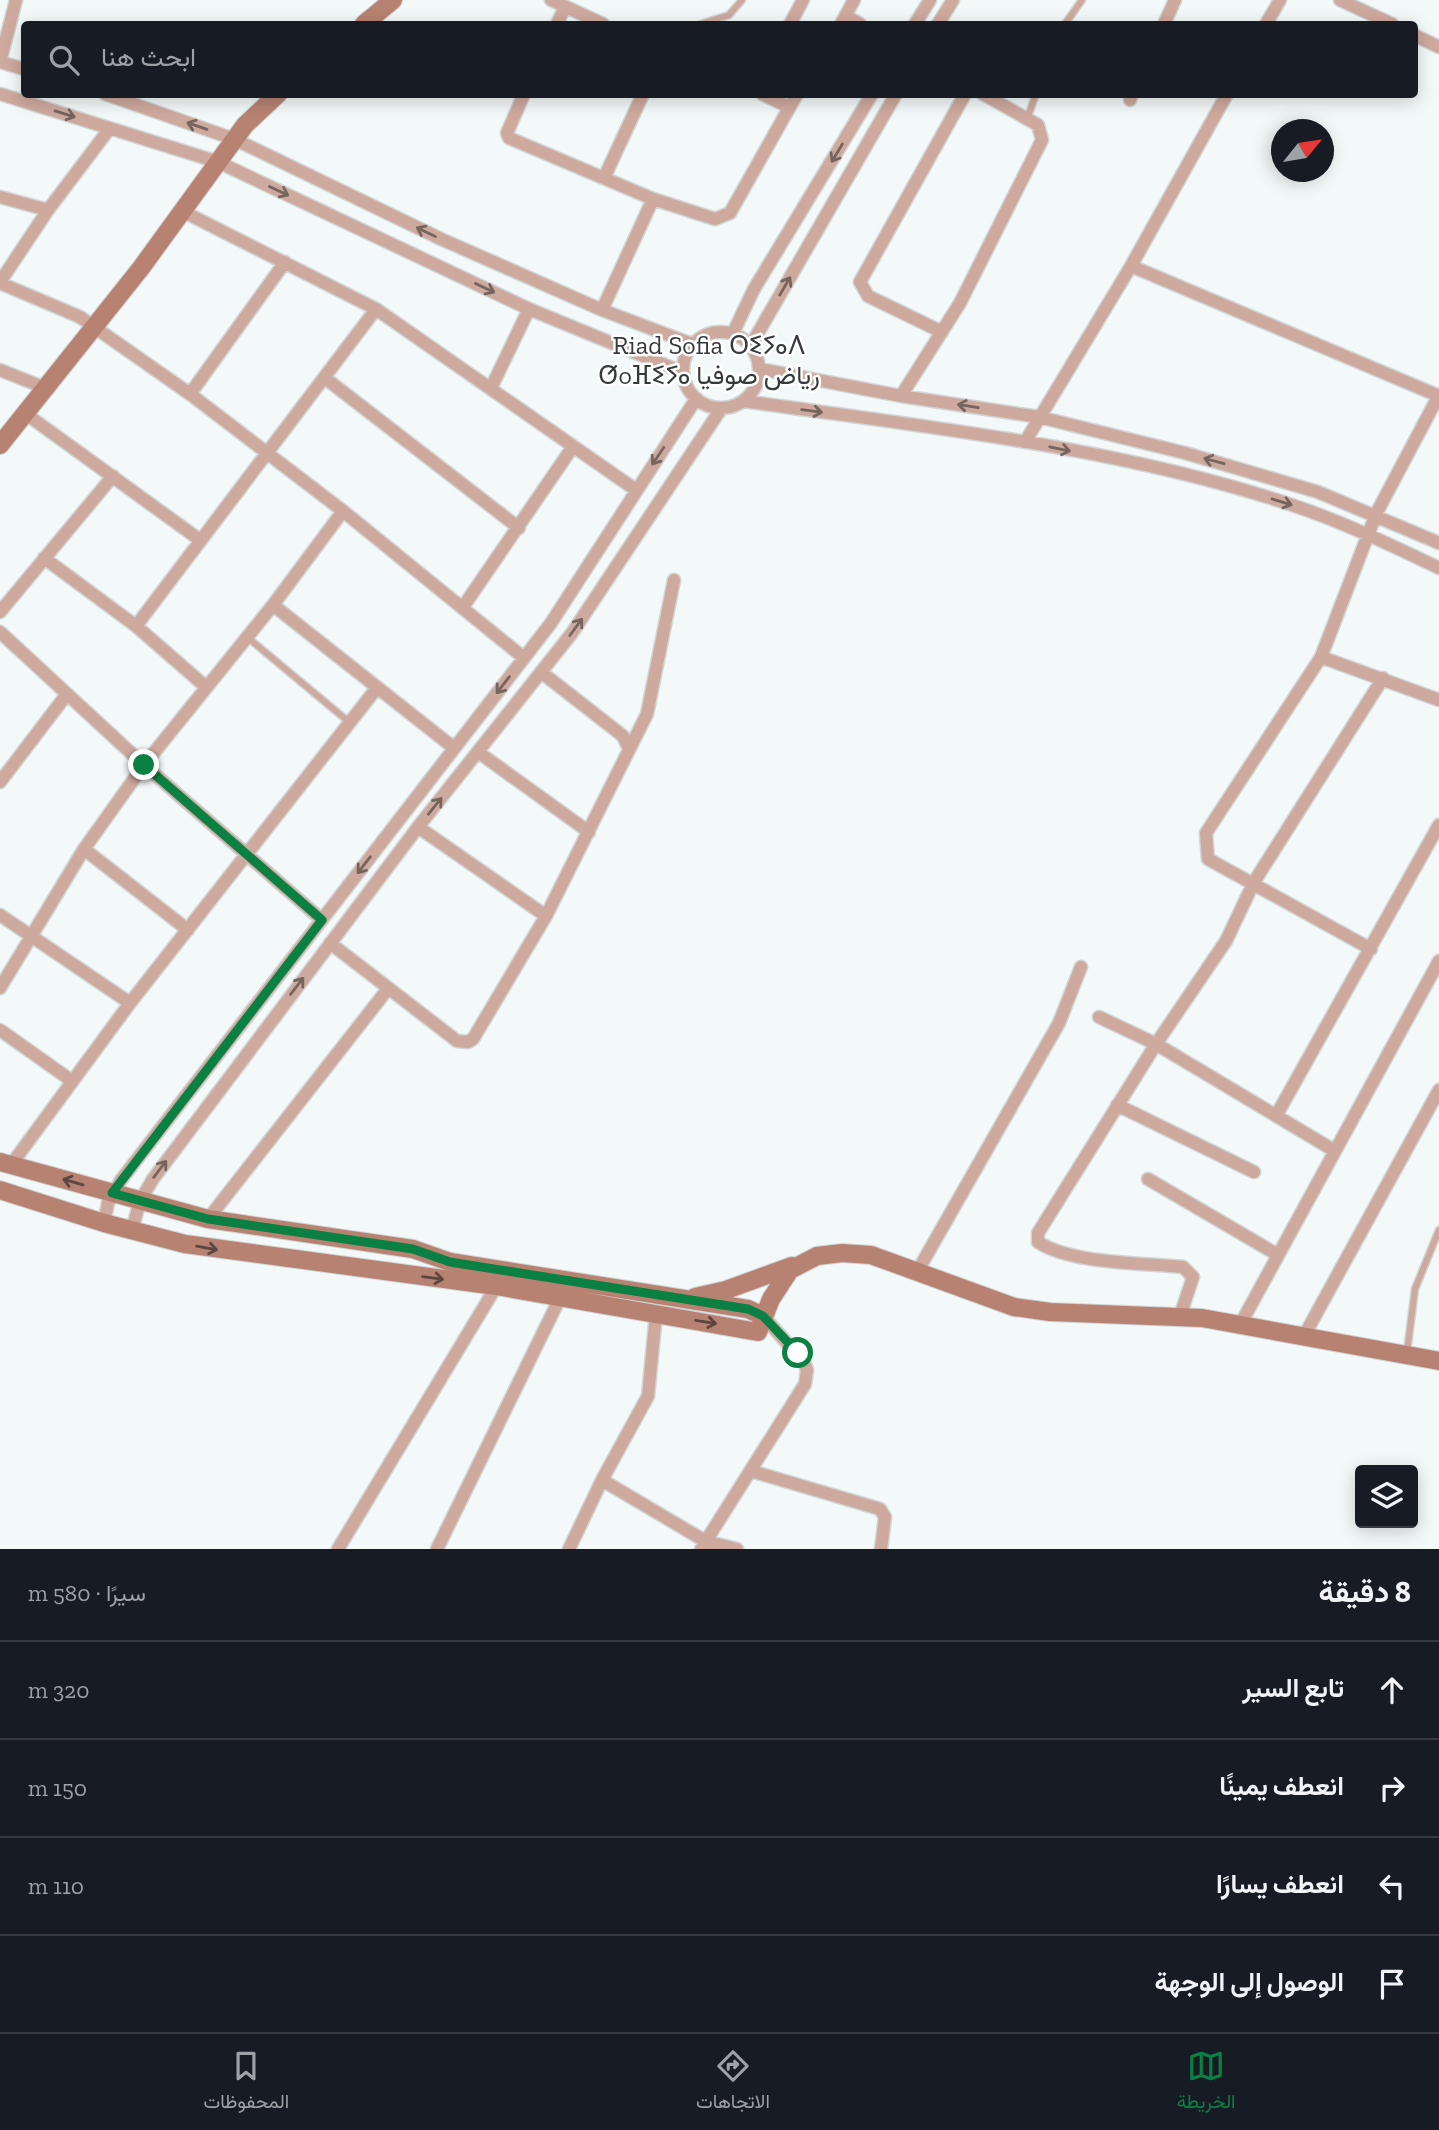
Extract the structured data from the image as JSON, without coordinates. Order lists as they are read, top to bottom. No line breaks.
{"districts":["Riad Sofia ⵔⵉⵢⴰⴷ ⵚoⴼⵉⵢⴰ رياض صوفيا"],"north":"top right","page":{"search":"ابحث هنا","heading":["8 دقيقة","سيرًا · 580 m"],"list":[["تابع السير","320 m"],["انعطف يمينًا","150 m"],["انعطف يسارًا","110 m"],"الوصول إلى الوجهة"],"nav":["الخريطة","الاتجاهات","المحفوظات"]}}
